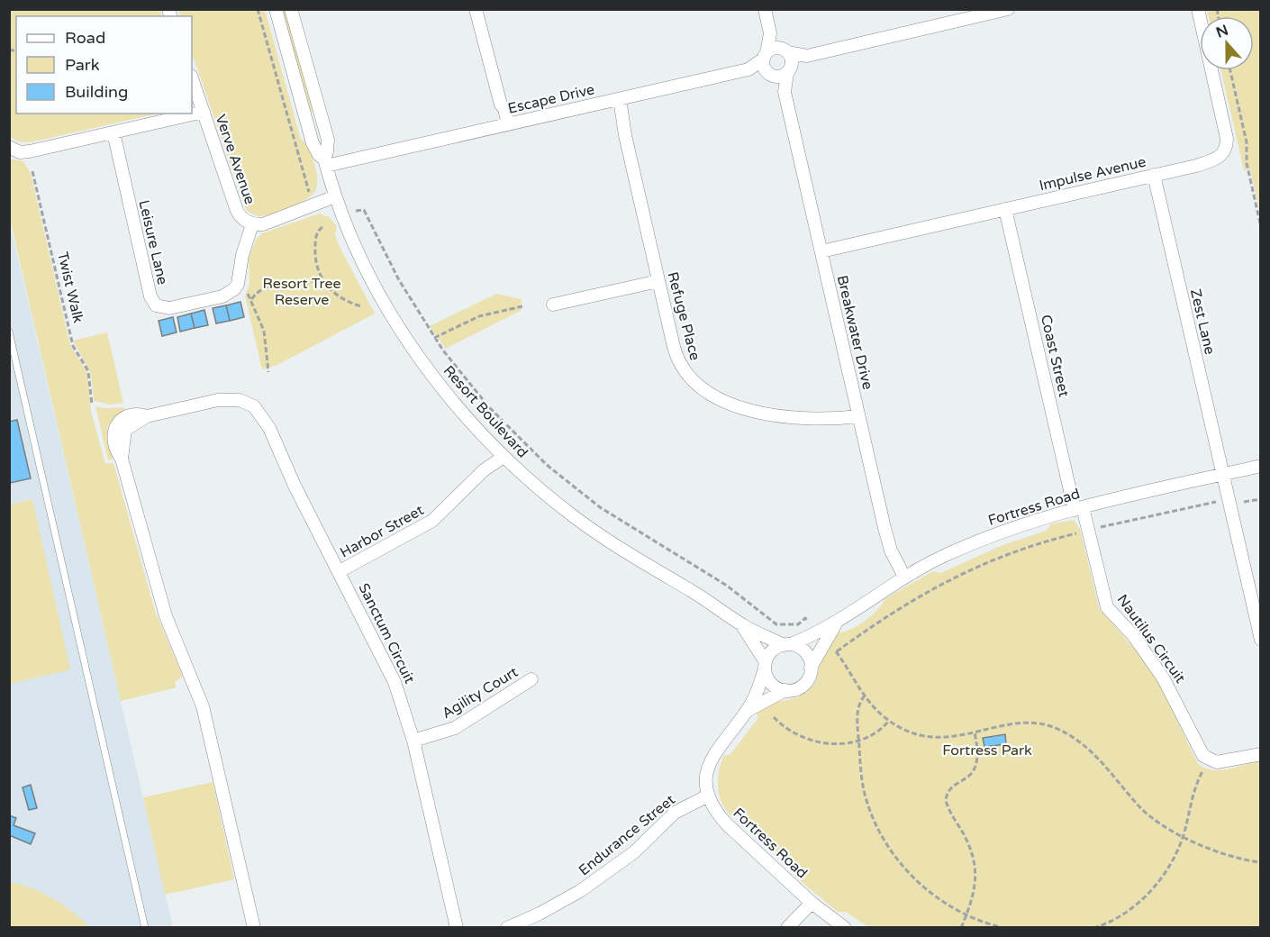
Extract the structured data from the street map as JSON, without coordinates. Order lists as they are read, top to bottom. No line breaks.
{"streets":{"street":["Escape Drive","Verve Avenue","Impulse Avenue","Leisure Lane","Refuge Place","Zest Lane","Breakwater Drive","Coast Street","Resort Boulevard","Fortress Road","Harbor Street","Sanctum Circuit","Nautilus Circuit","Agility Court","Endurance Street"],"path":["Twist Walk"]},"crossings":[["Escape Drive","Refuge Place"],["Escape Drive","Breakwater Drive"],["Escape Drive","Resort Boulevard"],["Verve Avenue","Resort Boulevard"],["Impulse Avenue","Zest Lane"],["Impulse Avenue","Breakwater Drive"],["Impulse Avenue","Coast Street"],["Refuge Place","Breakwater Drive"],["Zest Lane","Fortress Road"],["Breakwater Drive","Fortress Road"],["Coast Street","Fortress Road"],["Coast Street","Nautilus Circuit"],["Resort Boulevard","Fortress Road"],["Resort Boulevard","Harbor Street"],["Fortress Road","Nautilus Circuit"],["Fortress Road","Endurance Street"],["Harbor Street","Sanctum Circuit"],["Sanctum Circuit","Agility Court"]],"parks":["Resort Tree Reserve","Fortress Park"],"legend":["Road","Park","Building"],"north":"top"}
